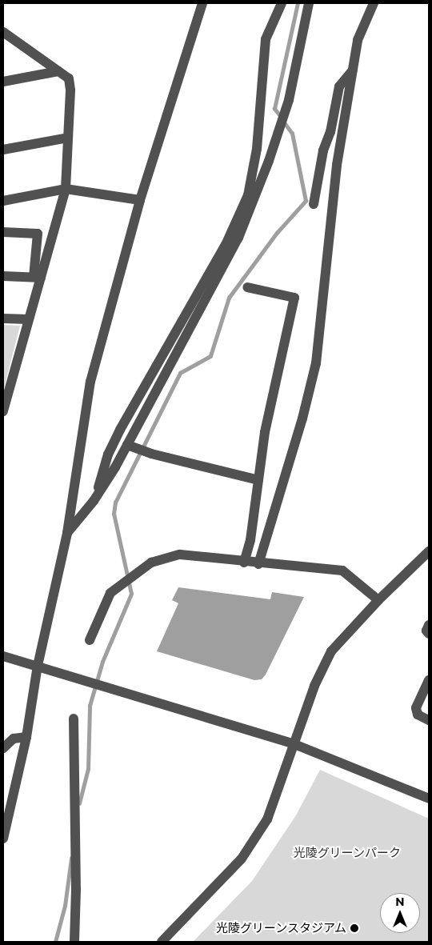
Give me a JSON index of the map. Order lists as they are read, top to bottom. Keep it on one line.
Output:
{"parks":["光陵グリーンパーク"],"places":["光陵グリーンスタジアム"],"north":"top"}
